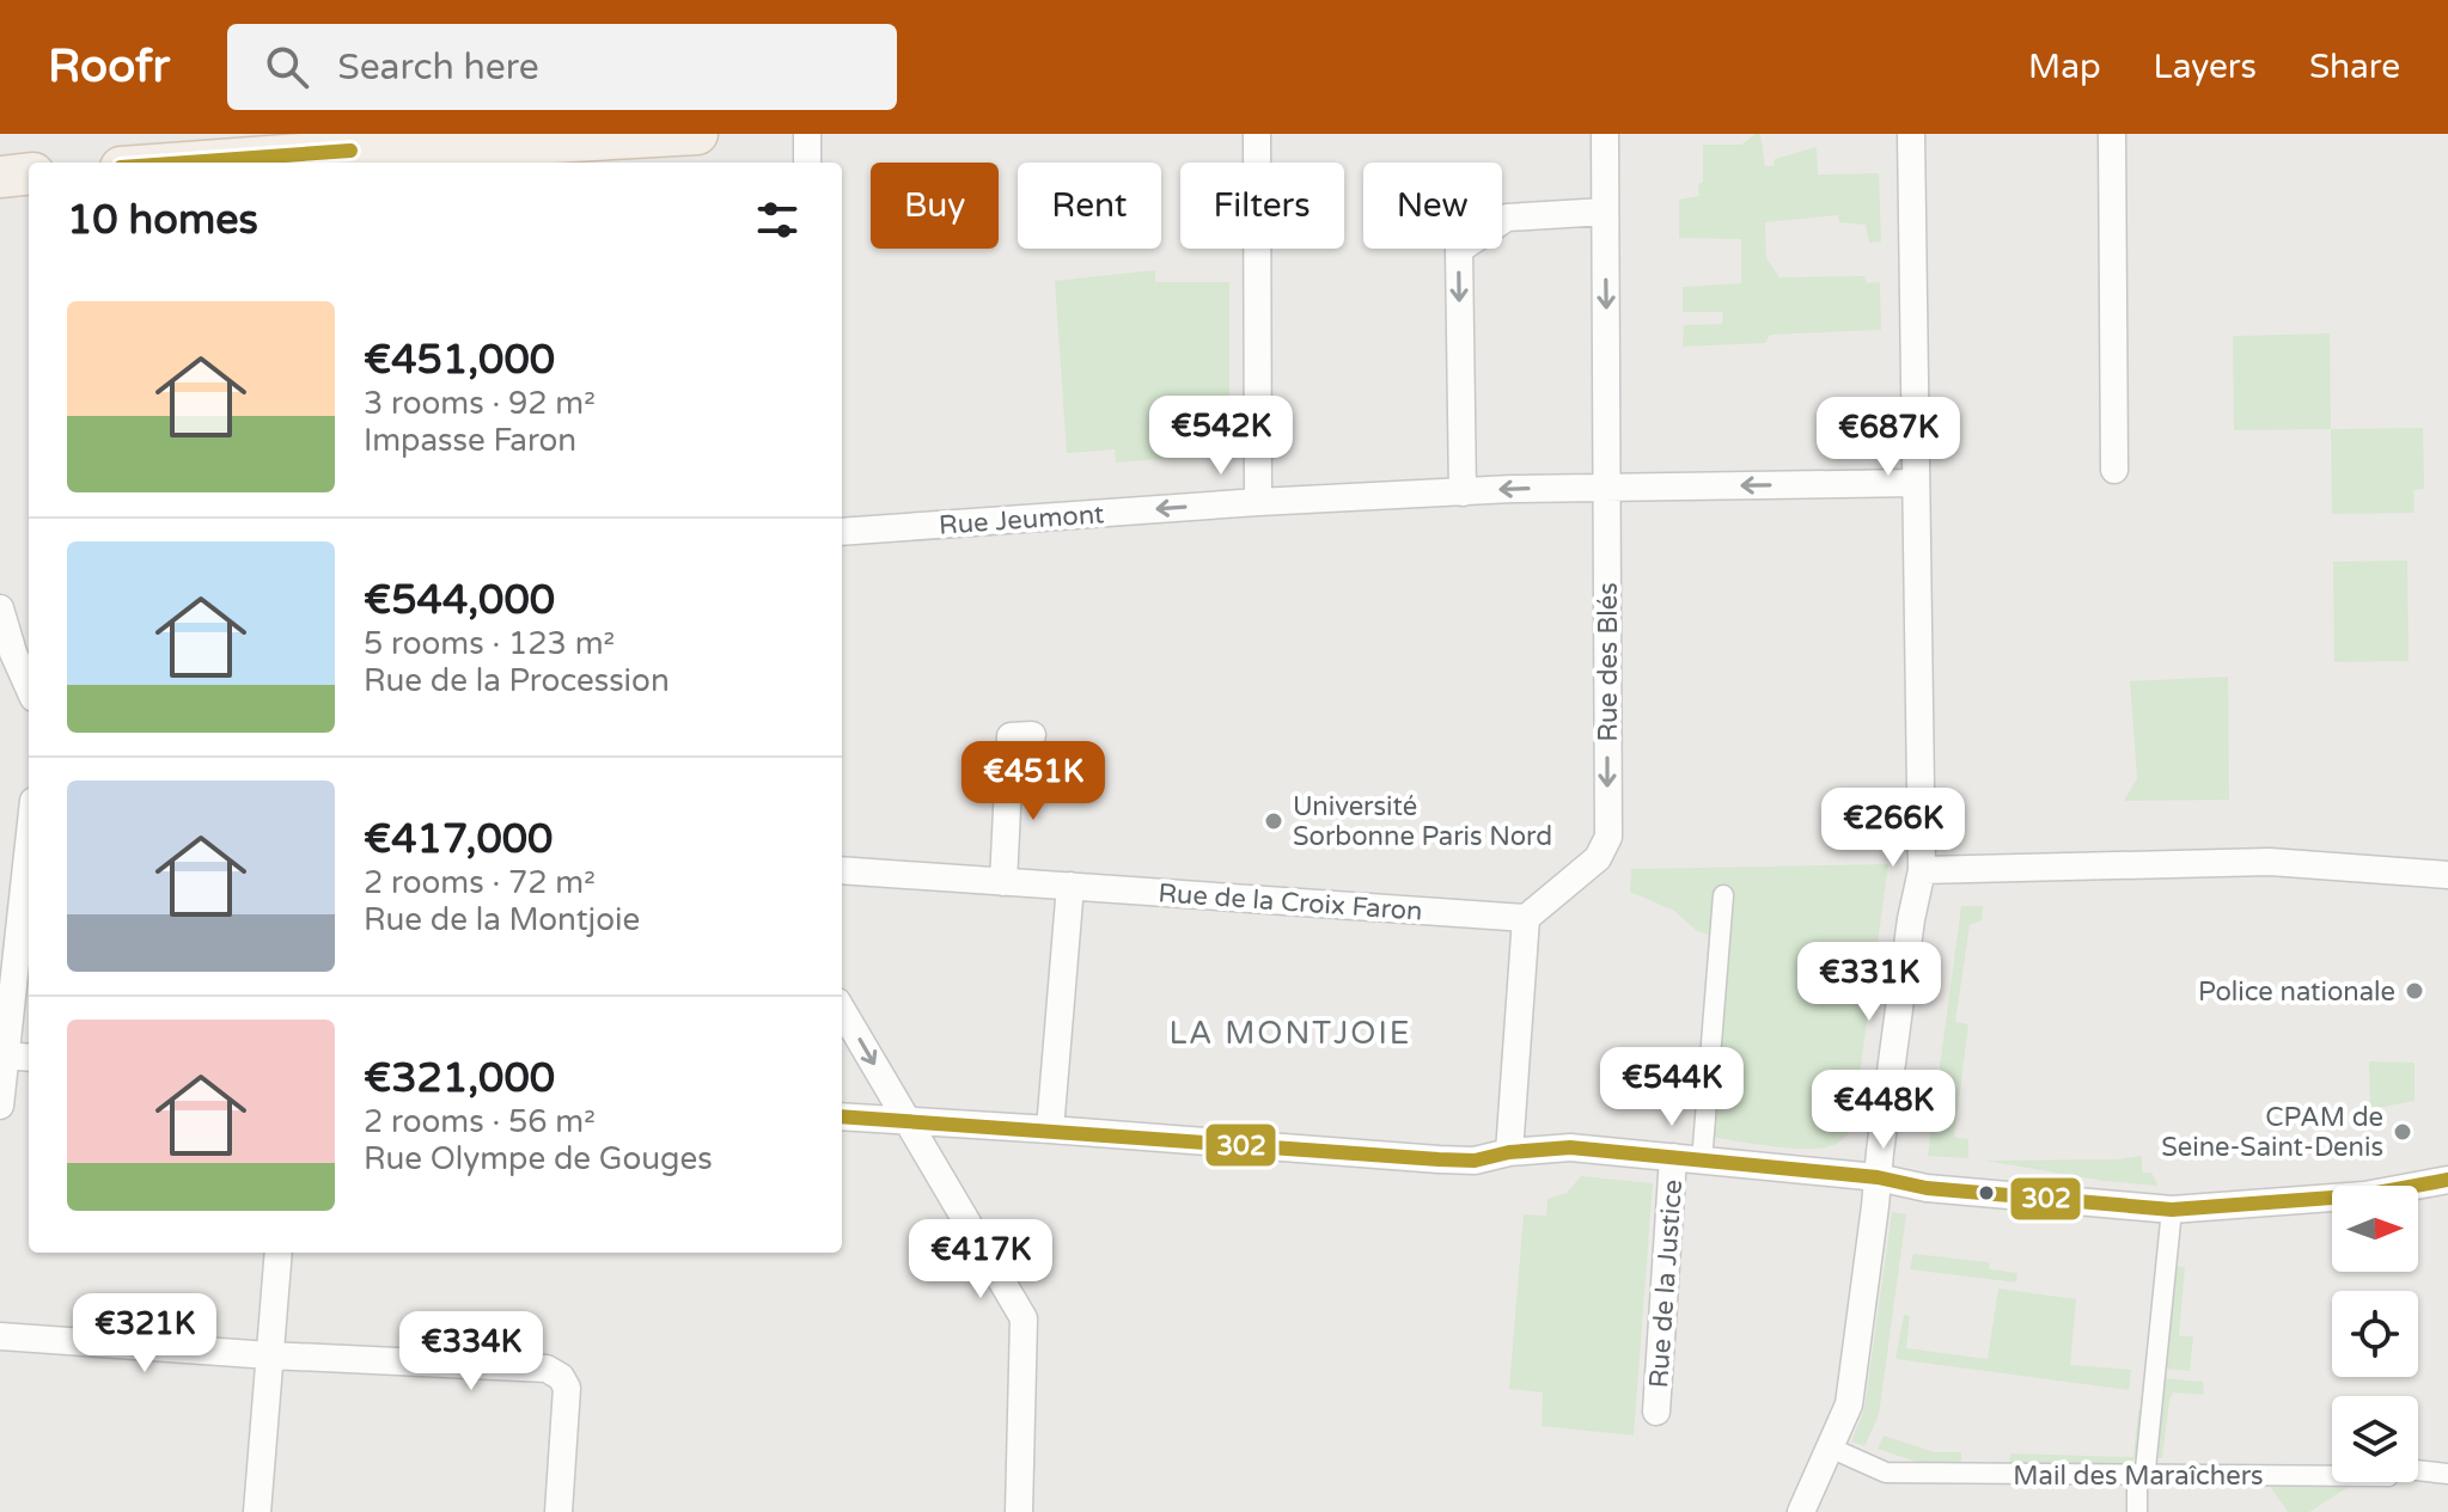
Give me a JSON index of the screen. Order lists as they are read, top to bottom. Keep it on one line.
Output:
{"streets":{"street":["Rue Jeumont","Rue des Blés","Rue de la Croix Faron","Rue de la Justice","Mail des Maraîchers"]},"crossings":[["Rue Jeumont","Rue des Blés"],["Rue des Blés","Rue de la Croix Faron"]],"one_way":["Rue Jeumont","Rue des Blés"],"districts":["LA MONTJOIE"],"places":["Université Sorbonne Paris Nord","Police nationale","CPAM de Seine-Saint-Denis"],"lines":["transit line 302"],"north":"right","page":{"header":"Roofr","search":"Search here","nav":["Map","Layers","Share"],"chip":["Buy","Rent","Filters","New"],"heading":"10 homes","list":[{"name":"€451,000","note":"3 rooms · 92 m² · Impasse Faron"},{"name":"€544,000","note":"5 rooms · 123 m² · Rue de la Procession"},{"name":"€417,000","note":"2 rooms · 72 m² · Rue de la Montjoie"},{"name":"€321,000","note":"2 rooms · 56 m² · Rue Olympe de Gouges"}],"price":["€542K","€687K","€451K","€266K","€331K","€544K","€448K","€417K","€321K","€334K"]}}
